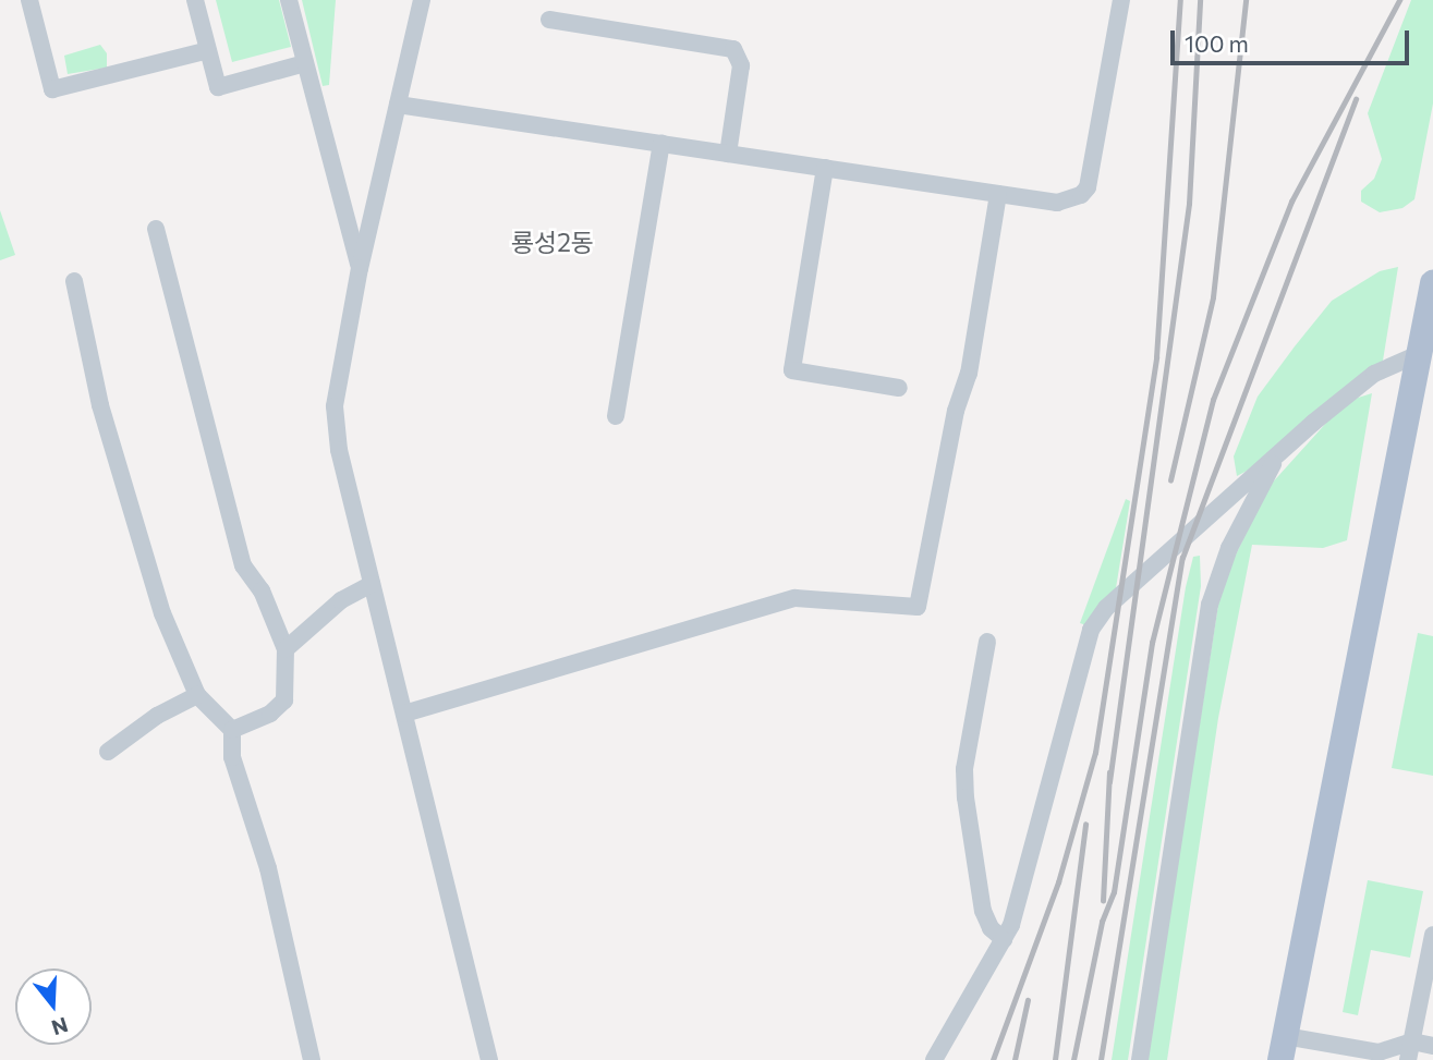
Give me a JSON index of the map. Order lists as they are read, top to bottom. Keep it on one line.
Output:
{"districts":["룡성2동"],"scale_bar":"100 m","north":"bottom"}
